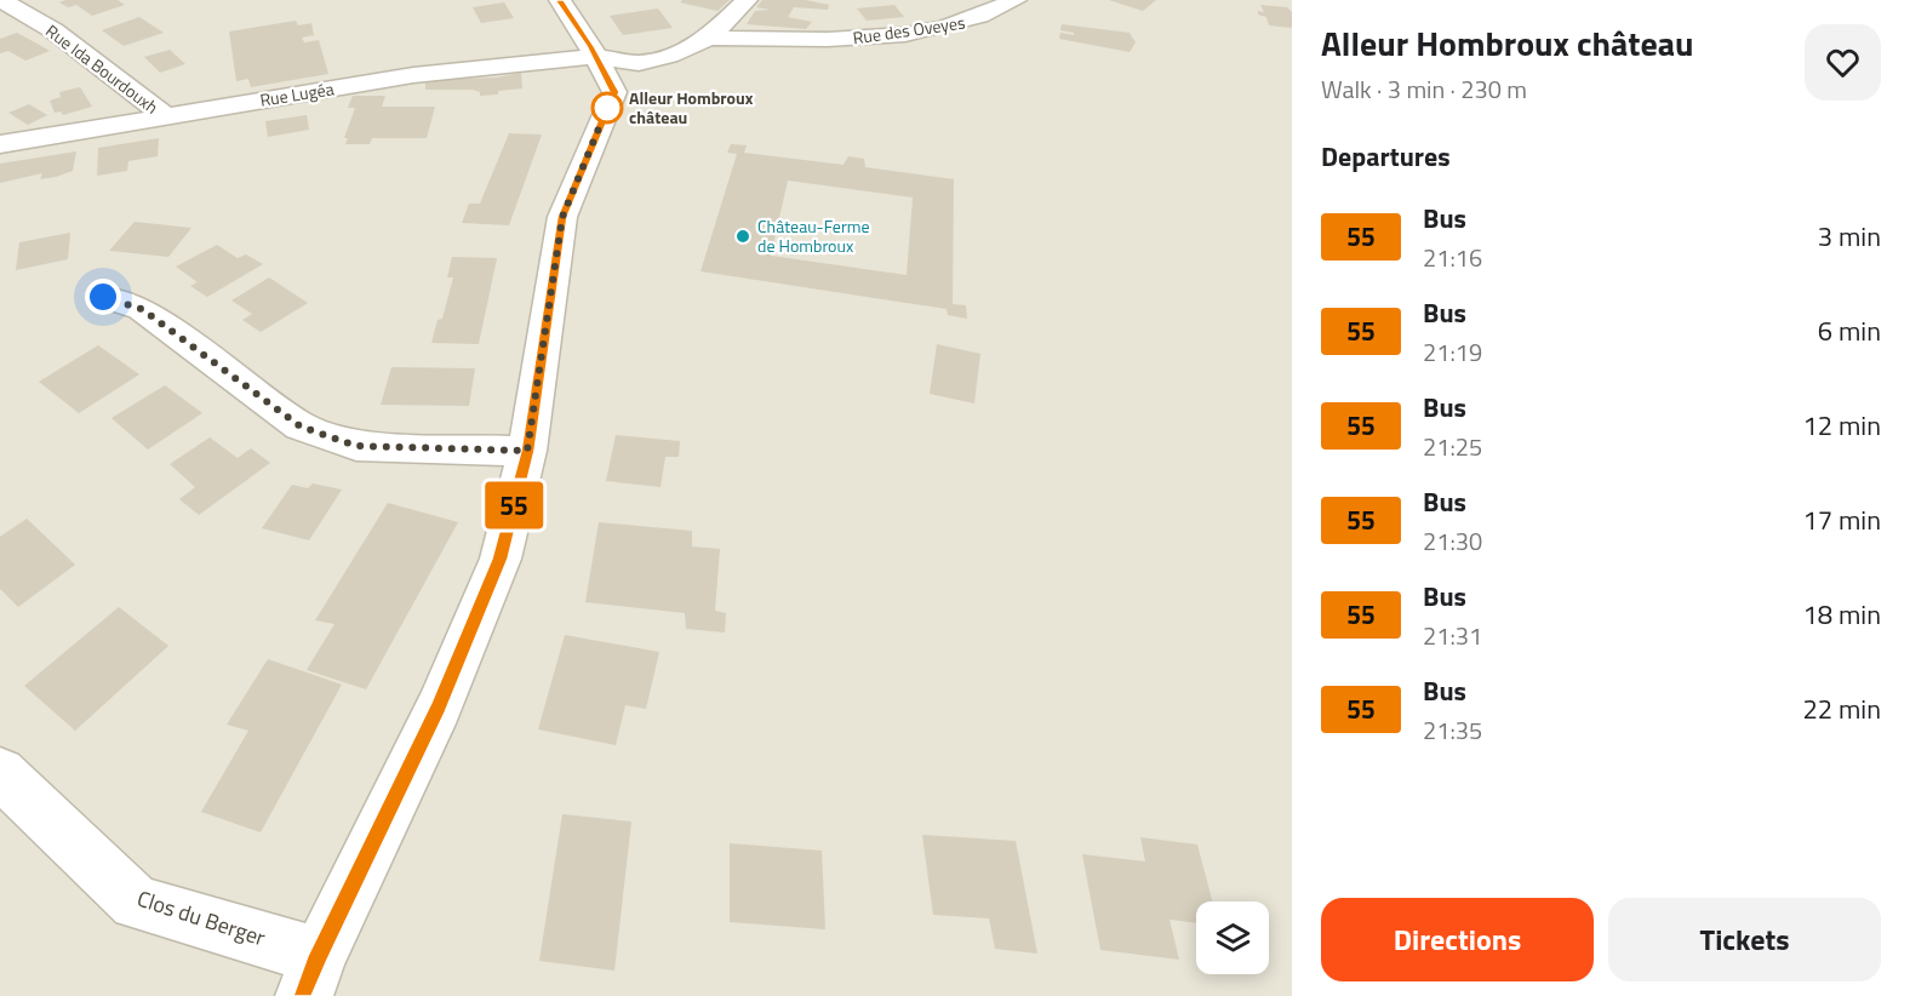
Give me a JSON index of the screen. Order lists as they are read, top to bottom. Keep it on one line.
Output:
{"streets":{"street":["Rue des Oveyes","Rue Ida Bourdouxh","Rue Lugéa","Clos du Berger"]},"crossings":[["Rue des Oveyes","Rue Lugéa"],["Rue Ida Bourdouxh","Rue Lugéa"]],"places":["Alleur Hombroux château","Château-Ferme de Hombroux"],"lines":["bus line 55"],"page":{"on_map":"55","heading":[["Alleur Hombroux château","Walk · 3 min · 230 m"],"Departures"],"list":[{"mark":"55","name":"Bus","note":"21:16","value":"3 min"},{"mark":"55","name":"Bus","note":"21:19","value":"6 min"},{"mark":"55","name":"Bus","note":"21:25","value":"12 min"},{"mark":"55","name":"Bus","note":"21:30","value":"17 min"},{"mark":"55","name":"Bus","note":"21:31","value":"18 min"},{"mark":"55","name":"Bus","note":"21:35","value":"22 min"}],"buttons":["Directions","Tickets"]}}
